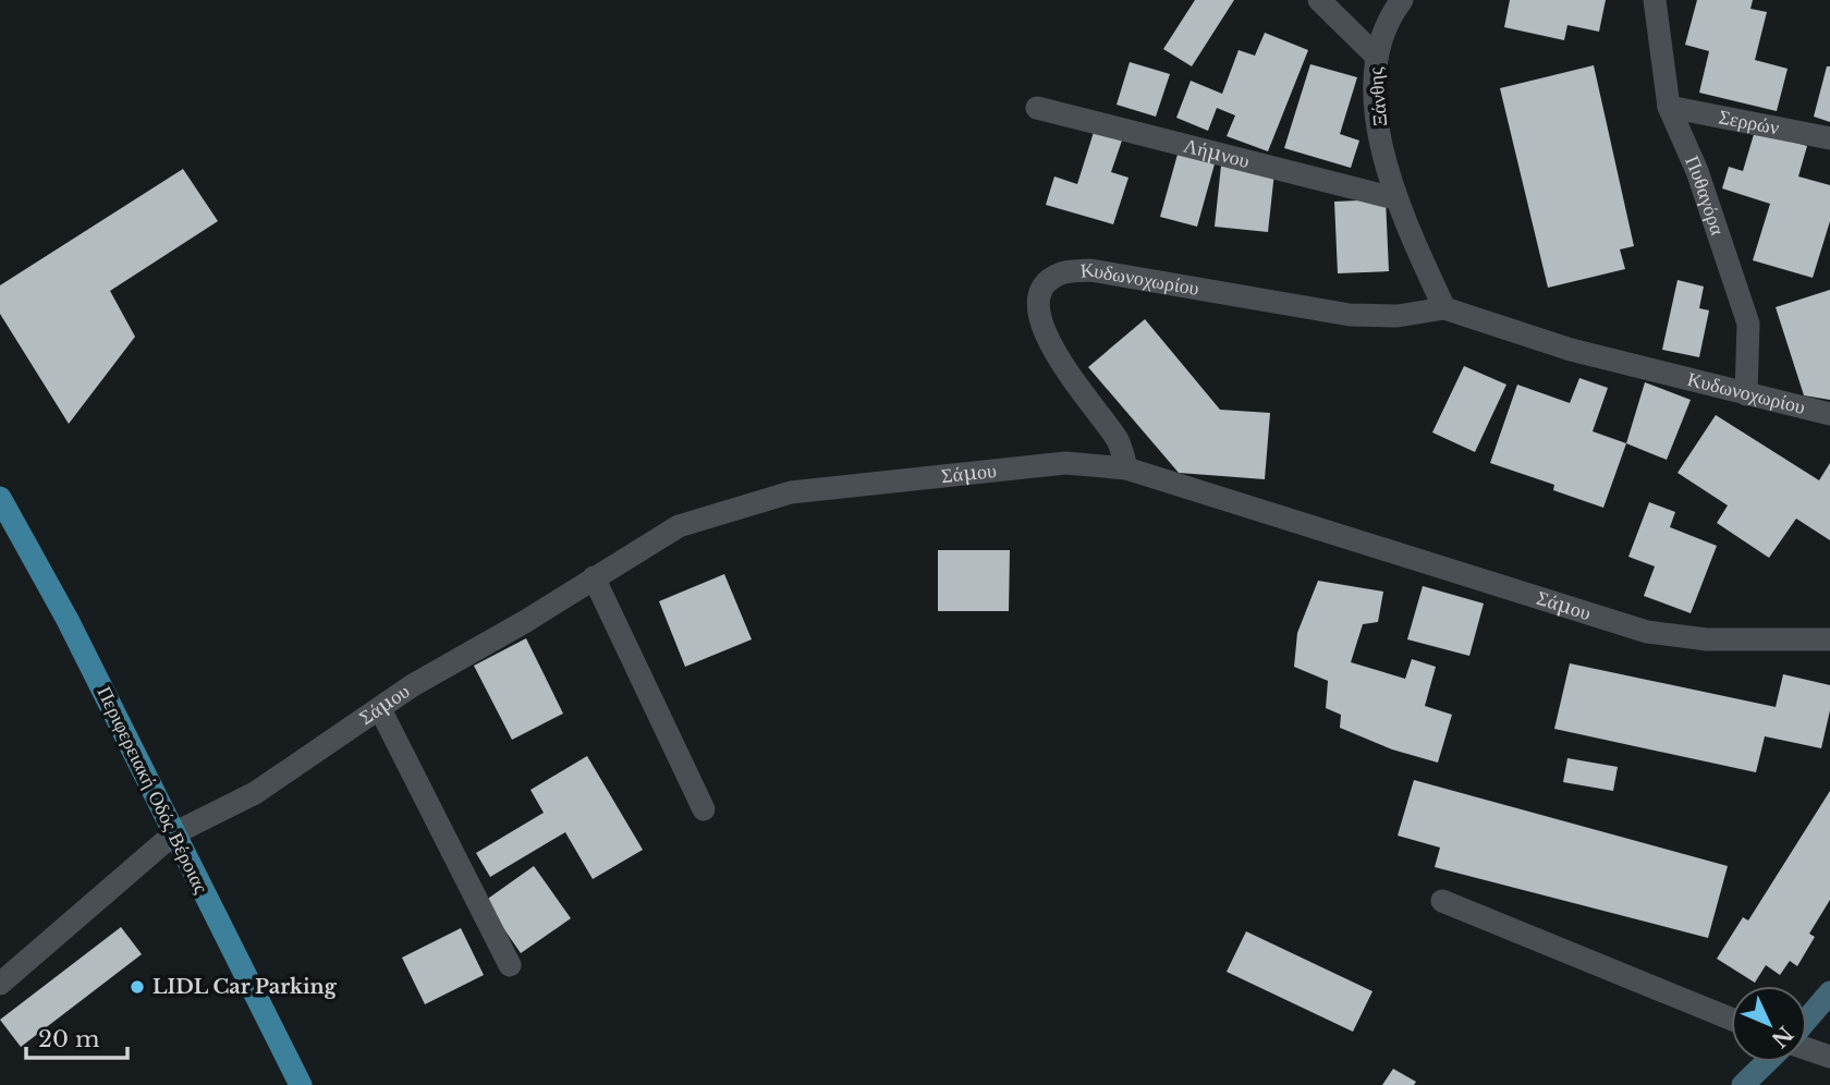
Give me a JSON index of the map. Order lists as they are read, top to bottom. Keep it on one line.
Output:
{"streets":{"main road":["Περιφερειακή Οδός Βέροιας"],"street":["Ξάνθης","Σερρών","Λήμνου","Πυθαγόρα","Κυδωνοχωρίου","Σάμου"]},"crossings":[["Ξάνθης","Λήμνου"],["Σερρών","Πυθαγόρα"],["Πυθαγόρα","Κυδωνοχωρίου"],["Κυδωνοχωρίου","Σάμου"],["Σάμου","Περιφερειακή Οδός Βέροιας"]],"places":["LIDL Car Parking"],"scale_bar":"20 m","north":"bottom right"}
